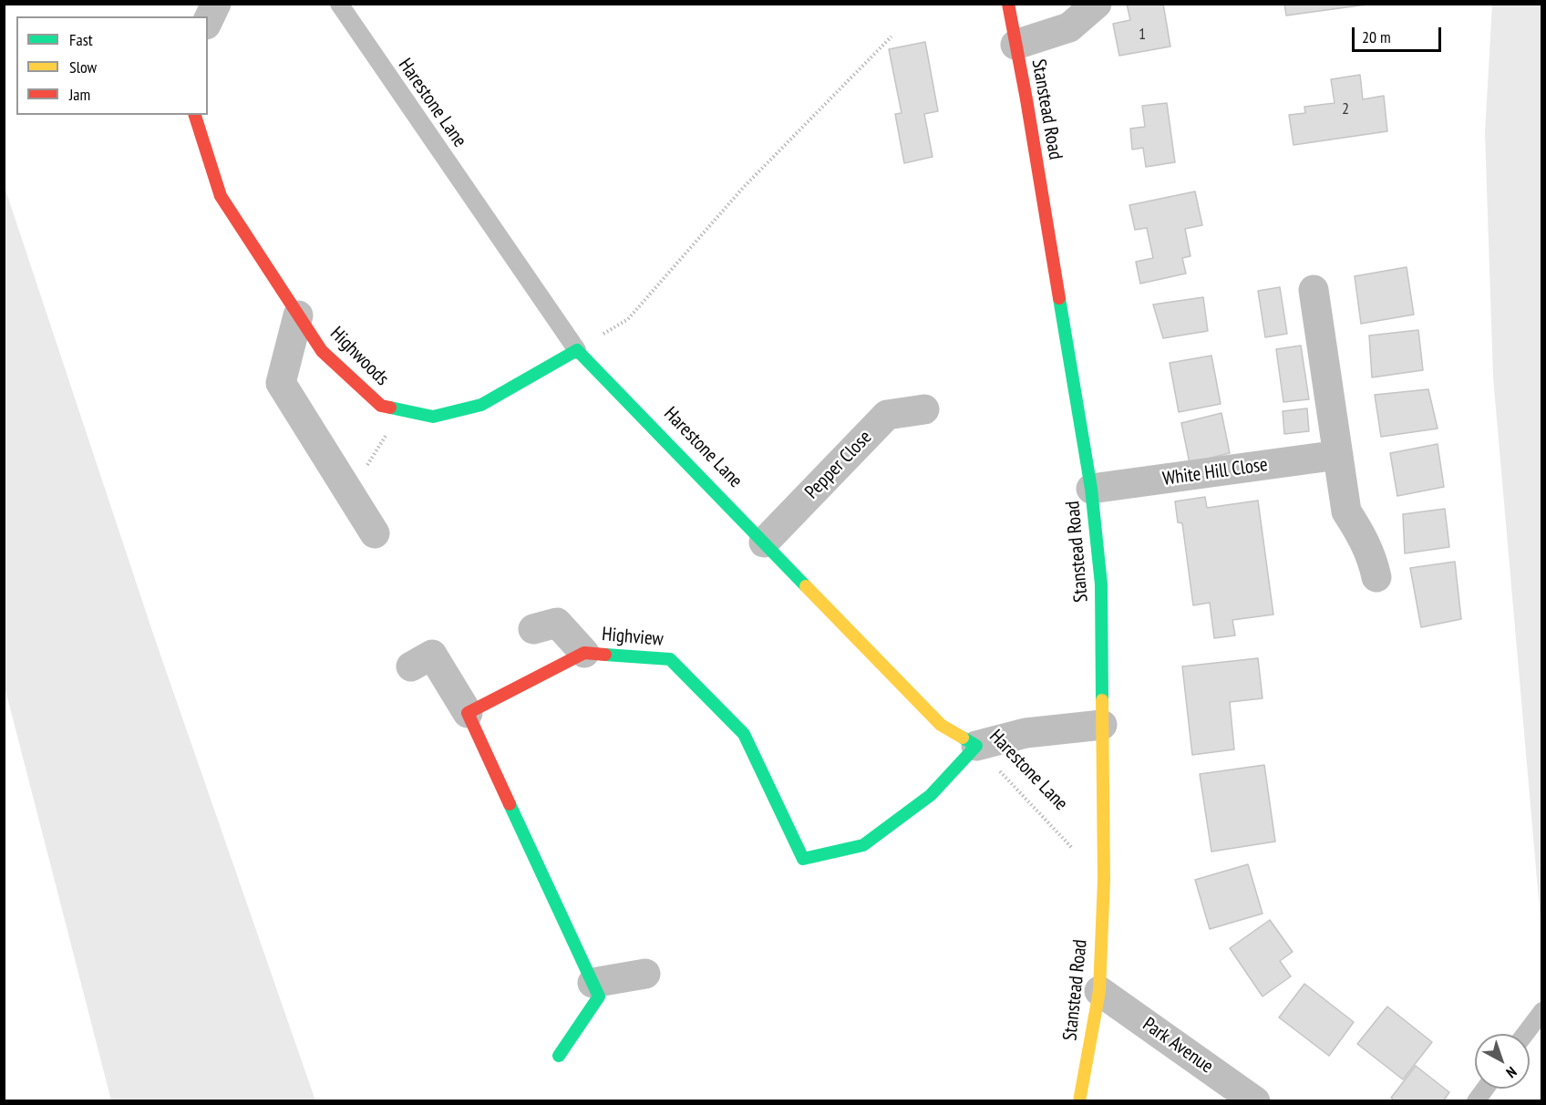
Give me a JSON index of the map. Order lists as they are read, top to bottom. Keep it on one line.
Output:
{"streets":{"street":["Harestone Lane","Stanstead Road","Highwoods","Pepper Close","White Hill Close","Highview","Park Avenue"]},"crossings":[["Harestone Lane","Highwoods"],["Harestone Lane","Pepper Close"],["Harestone Lane","Highview"],["Stanstead Road","White Hill Close"],["Stanstead Road","Park Avenue"]],"house_numbers":["1","2"],"legend":["Fast","Slow","Jam"],"scale_bar":"20 m","north":"bottom right"}
